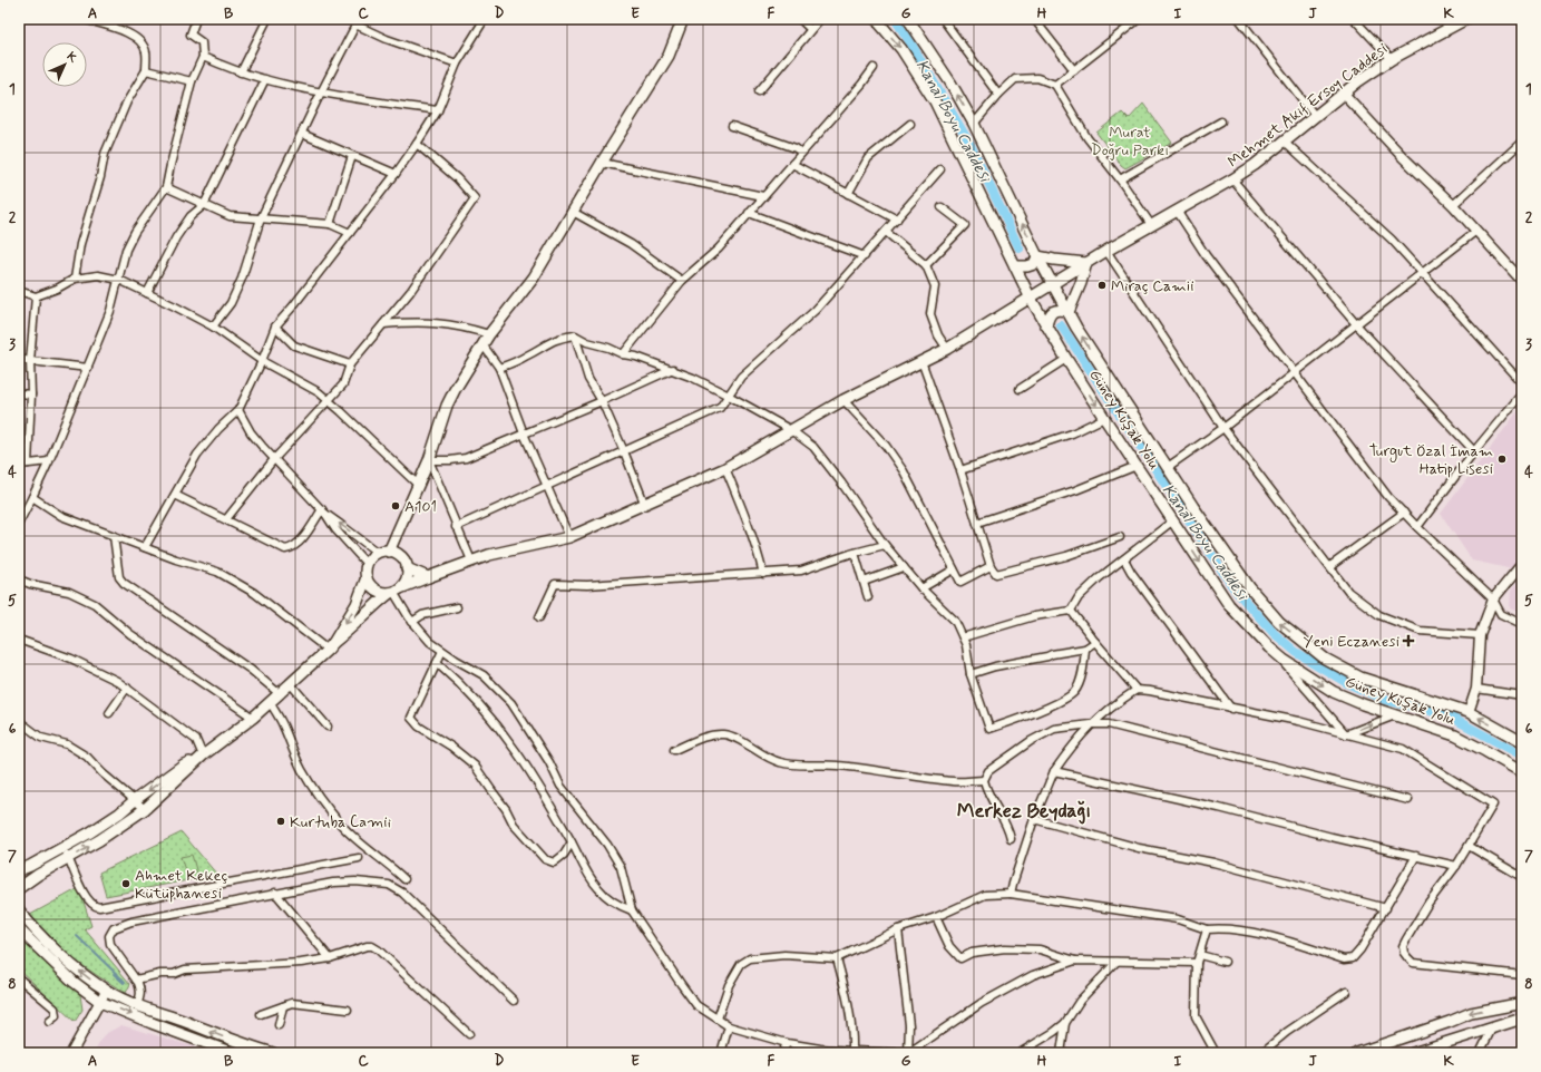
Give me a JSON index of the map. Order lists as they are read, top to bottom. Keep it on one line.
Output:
{"streets":{"main road":["Mehmet Akif Ersoy Caddesi","Güney Kuşak Yolu"]},"crossings":[["Mehmet Akif Ersoy Caddesi","Güney Kuşak Yolu"]],"districts":["Merkez Beydağı"],"water":["Kanal Boyu Caddesi"],"parks":["Murat Doğru Parkı"],"places":{"other":["Miraç Camii","Turgut Özal İmam Hatip Lisesi","A101","Kurtuba Camii","Ahmet Kekeç Kütüphanesi"],"health":["Yeni Eczanesi"]},"north":"top right","grid":{"columns":["A","B","C","D","E","F","G","H","I","J","K"],"rows":["1","2","3","4","5","6","7","8"]}}
